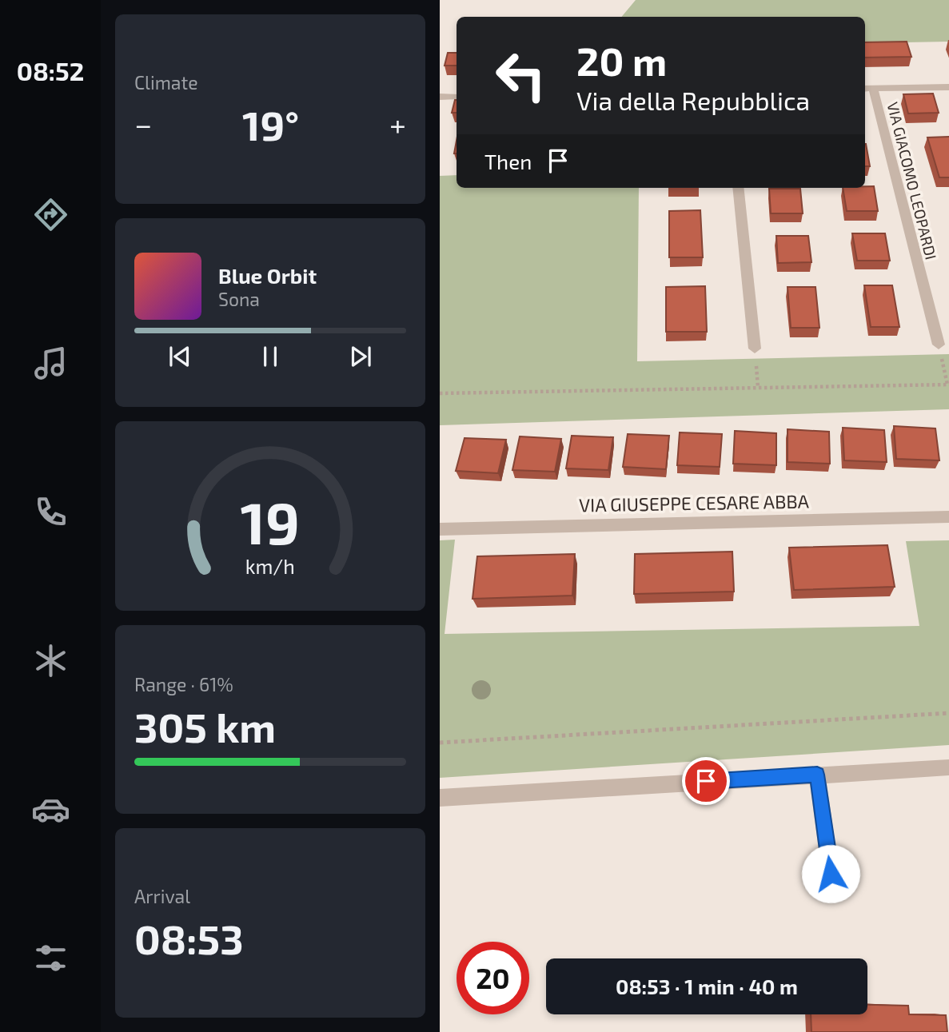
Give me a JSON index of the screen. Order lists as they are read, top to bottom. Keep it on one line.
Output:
{"streets":{"street":["VIA GIACOMO LEOPARDI","VIA GIUSEPPE CESARE ABBA"]},"page":{"tabs":"08:52","tile":["Climate",["Range · 61%","305 km"],["Arrival","08:53"]],"turn":["20 m","Via della Repubblica"],"heat":["−","19°","+"],"then":"Then","song":["Blue Orbit","Sona"],"limit":"20","trip":"08:53 · 1 min · 40 m","gauge":["19","km/h"]}}
